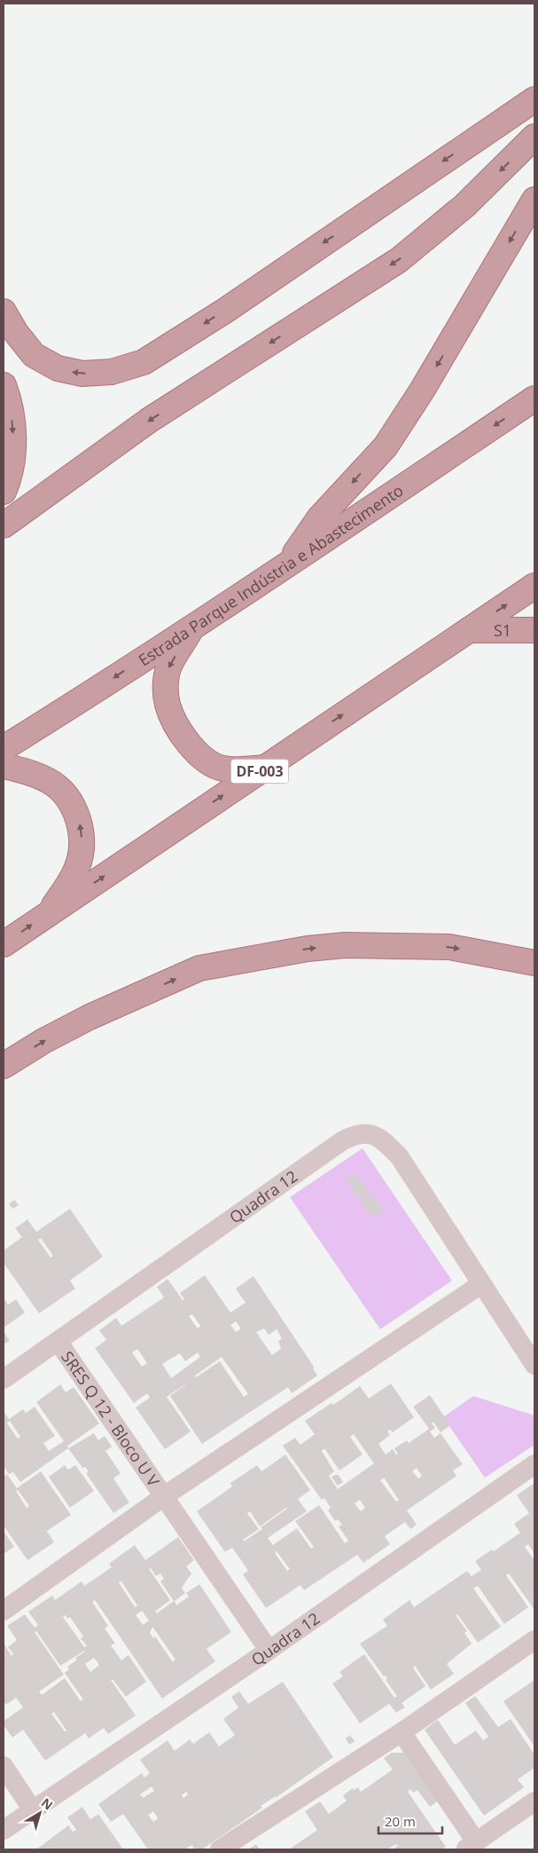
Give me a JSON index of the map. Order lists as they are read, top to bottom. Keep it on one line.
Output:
{"streets":{"highway":["Estrada Parque Indústria e Abastecimento","S1","DF-003"],"street":["Quadra 12","SRES Q 12 - Bloco U V"]},"crossings":[["S1","DF-003"],["Quadra 12","SRES Q 12 - Bloco U V"]],"scale_bar":"20 m","north":"top right"}
